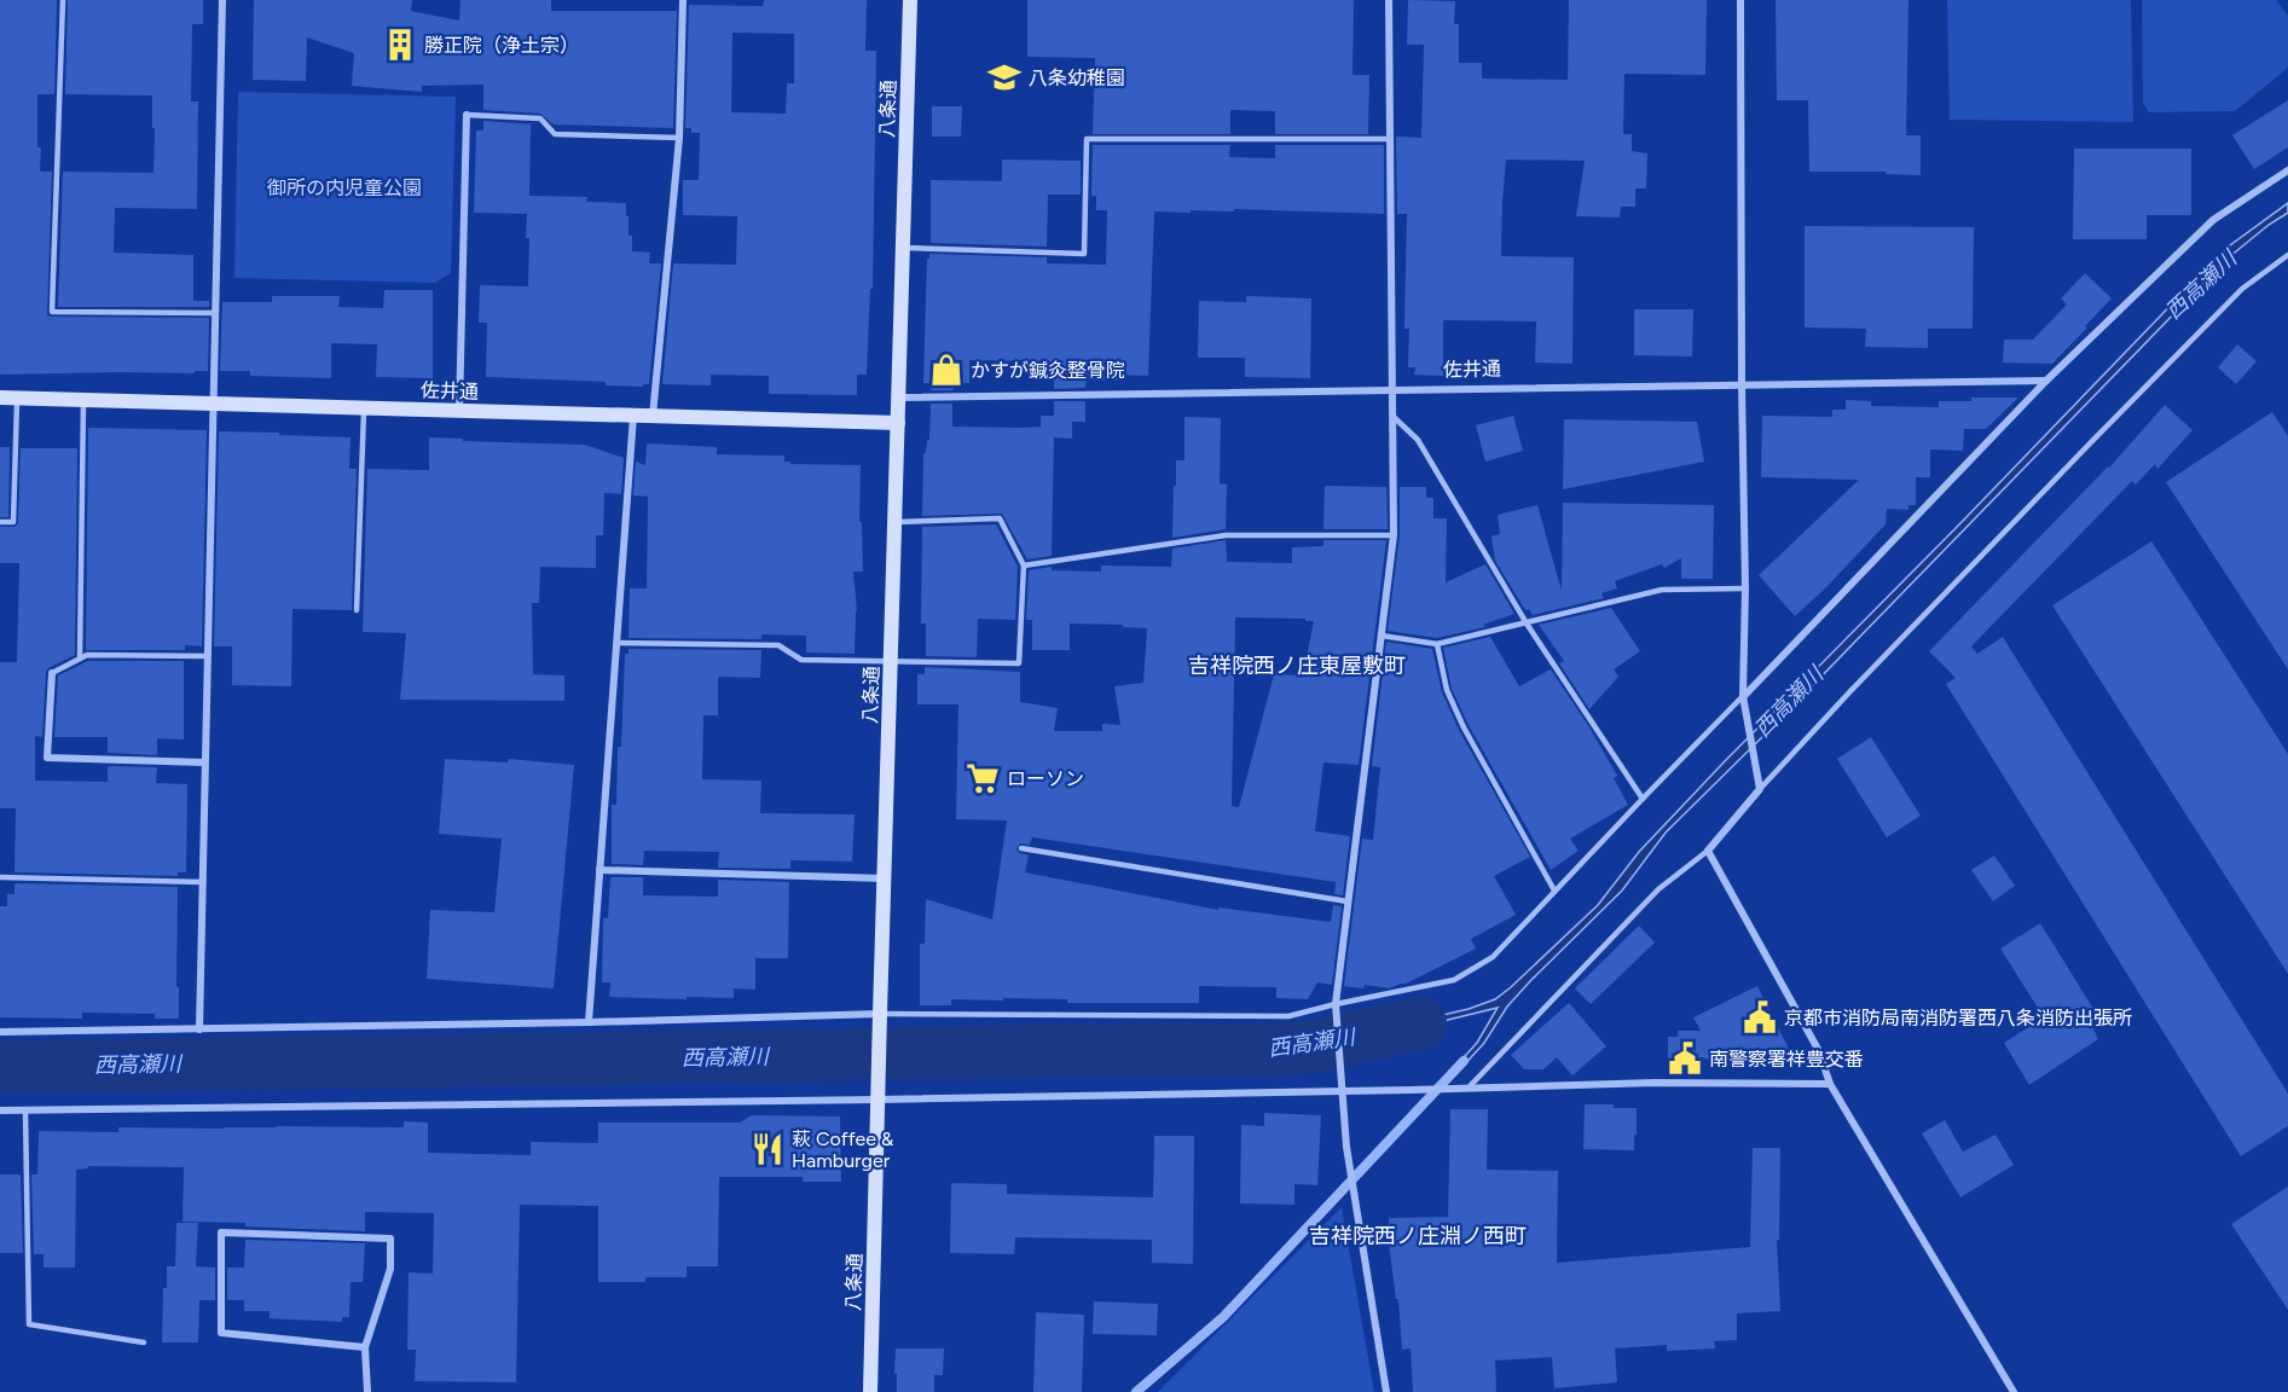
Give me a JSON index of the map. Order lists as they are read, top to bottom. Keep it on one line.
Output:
{"streets":{"main road":["八条通","佐井通"]},"crossings":[["八条通","佐井通"]],"districts":["吉祥院西ノ庄東屋敷町","吉祥院西ノ庄淵ノ西町"],"water":["西高瀬川"],"parks":["御所の内児童公園"],"places":{"building":["勝正院（浄土宗）"],"school or university":["八条幼稚園"],"shop":["かすが鍼灸整骨院"],"supermarket":["ローソン"],"public building":["京都市消防局南消防署西八条消防出張所","南警察署祥豊交番"],"restaurant":["萩 Coffee & Hamburger"]}}
